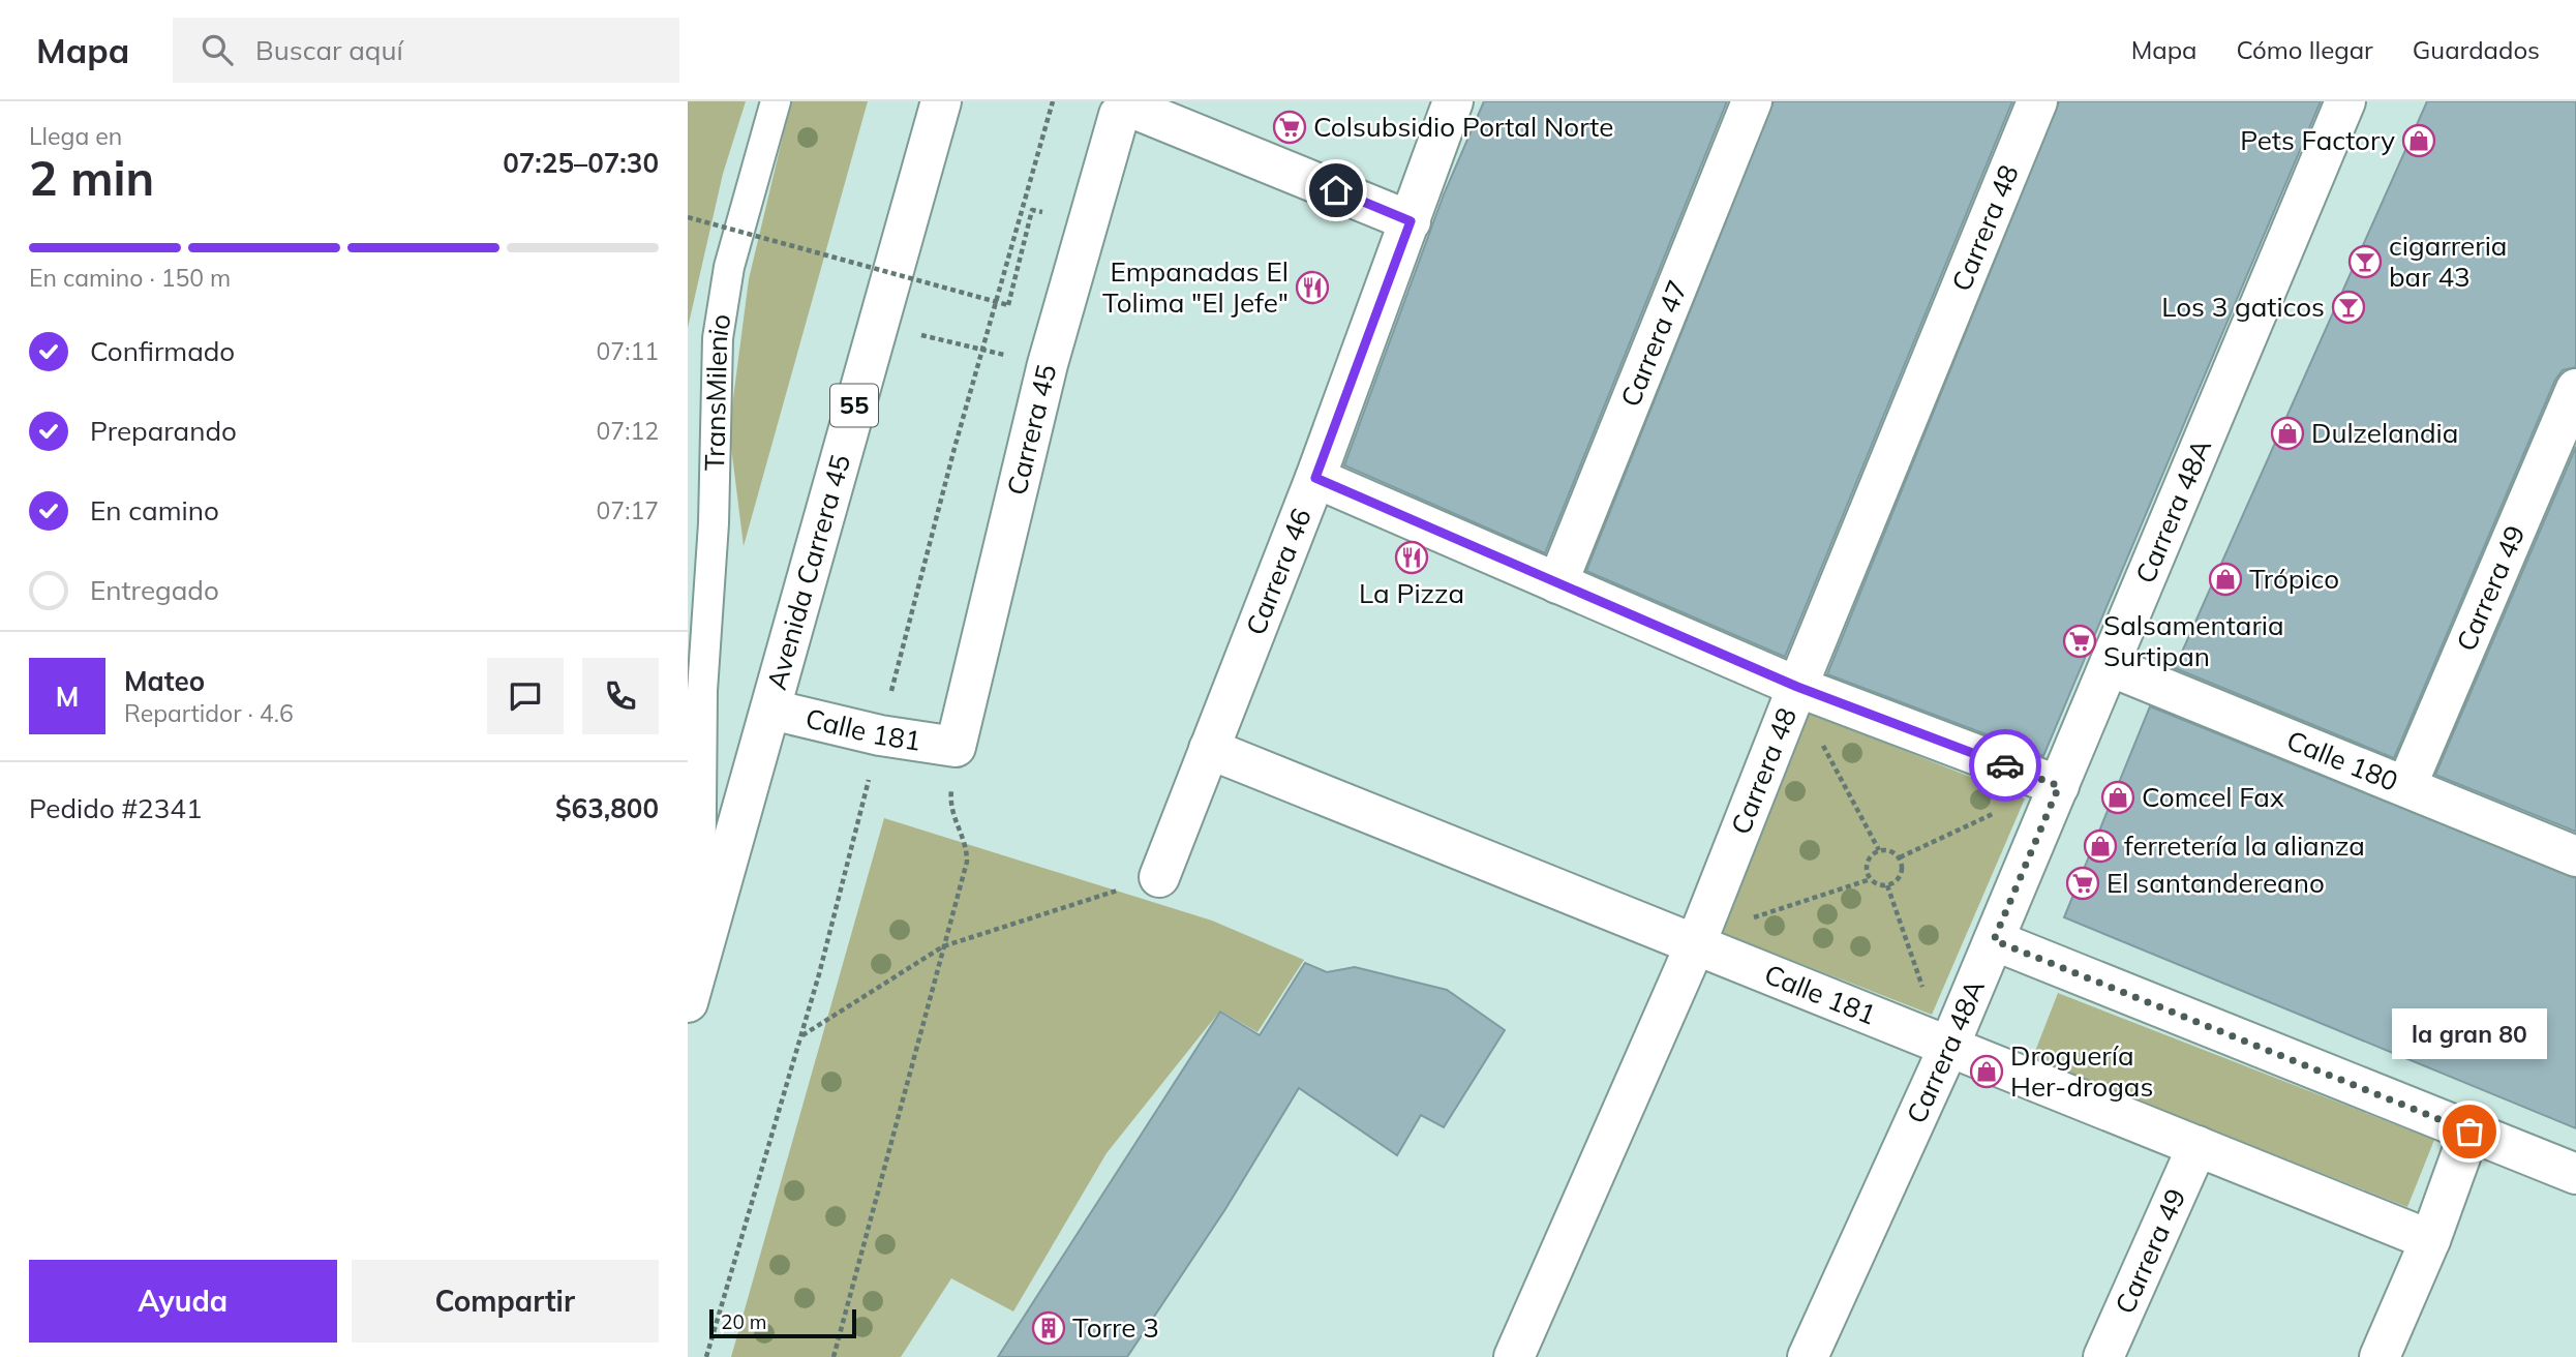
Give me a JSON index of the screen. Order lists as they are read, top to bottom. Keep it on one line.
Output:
{"streets":{"main road":["Carrera 48","Carrera 47","55","Carrera 45","Carrera 48A","Carrera 46","Avenida Carrera 45","Carrera 49","Calle 181","Calle 180"],"lane":["TransMilenio"]},"crossings":[["Carrera 48","Calle 181"],["TransMilenio","Avenida Carrera 45"],["Carrera 45","Carrera 46"],["Carrera 45","Calle 181"],["Carrera 48A","Calle 181"],["Carrera 48A","Calle 180"],["Carrera 46","Calle 181"],["Avenida Carrera 45","Calle 181"],["Carrera 49","Calle 181"],["Carrera 49","Calle 180"]],"places":{"supermarket":["Colsubsidio Portal Norte","Salsamentaria Surtipan","El santandereano"],"shop":["Pets Factory","Dulzelandia","Trópico","Comcel Fax","ferretería la alianza","Droguería Her-drogas"],"bar":["cigarreria bar 43","Los 3 gaticos"],"restaurant":["Empanadas El Tolima \"El Jefe\"","La Pizza"],"other":["la gran 80"],"building":["Torre 3"]},"scale_bar":"20 m","page":{"header":"Mapa","search":"Buscar aquí","nav":["Mapa","Cómo llegar","Guardados"],"heading":["2 min","Llega en","07:25–07:30"],"panel":["Mateo","Repartidor · 4.6","Pedido #2341","$63,800"],"bar":"En camino · 150 m","list":[["Confirmado","07:11"],["Preparando","07:12"],["En camino","07:17"],"Entregado"],"round":"M","bubble":"la gran 80","buttons":["Ayuda","Compartir"],"scale":"20 m"}}
